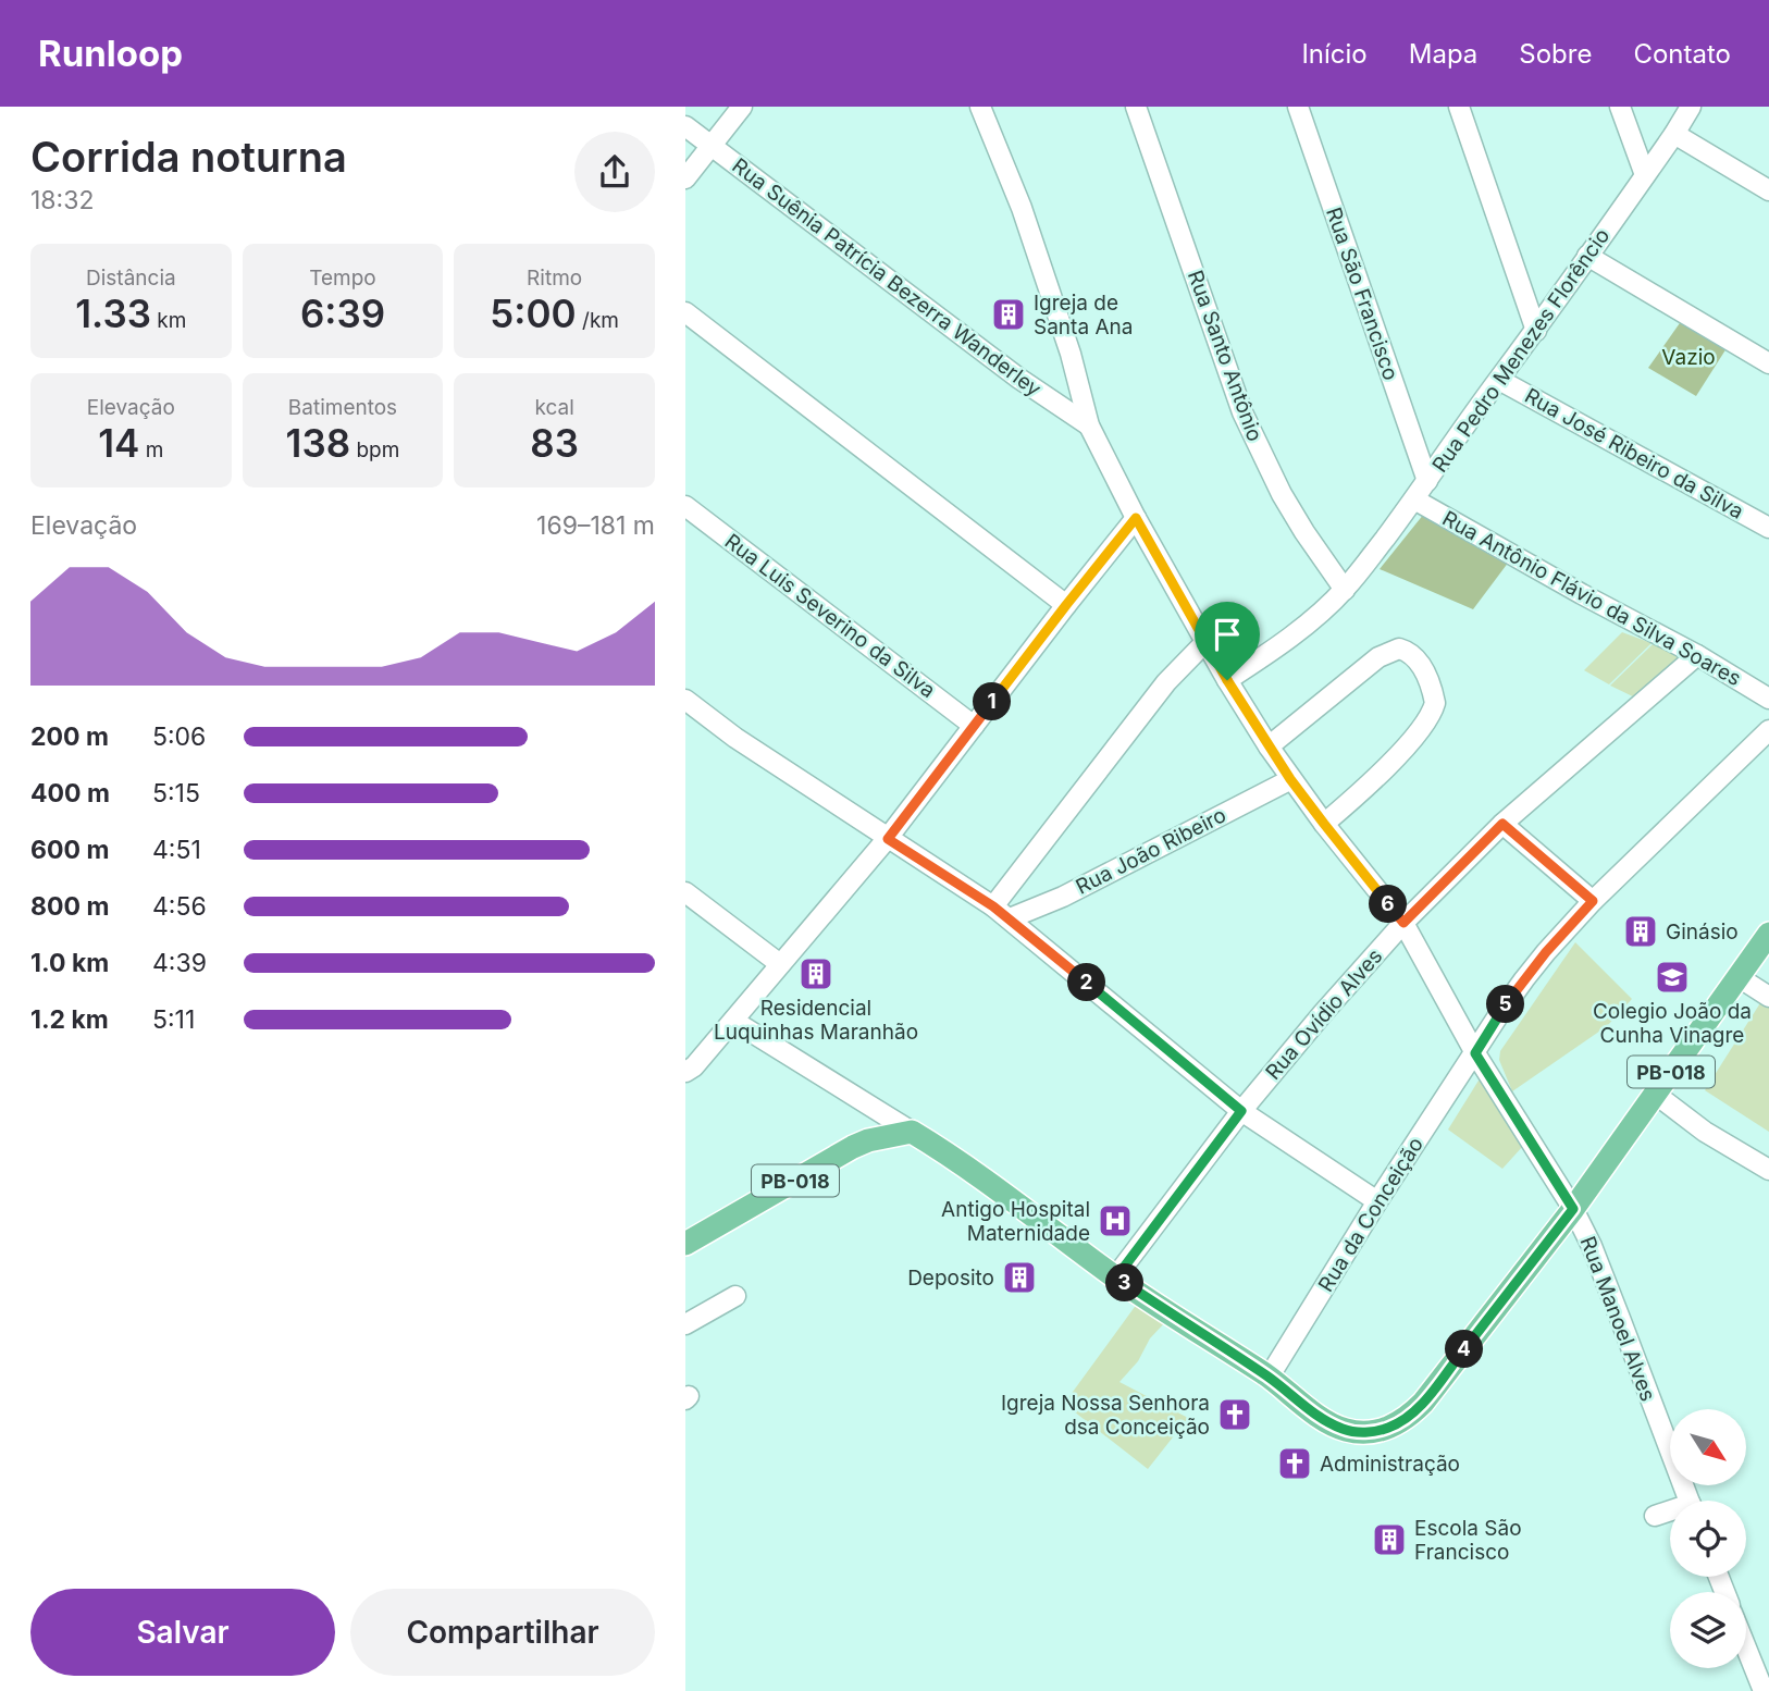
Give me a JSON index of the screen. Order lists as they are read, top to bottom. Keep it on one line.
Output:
{"streets":{"main road":["PB-018"],"street":["Rua Suênia Patrícia Bezerra Wanderley","Rua São Francisco","Rua Pedro Menezes Florêncio","Rua Santo Antônio","Rua José Ribeiro da Silva","Rua Antônio Flávio da Silva Soares","Rua Luis Severino da Silva","Rua João Ribeiro","Rua Ovídio Alves","Rua da Conceição","Rua Manoel Alves"]},"crossings":[["Rua Suênia Patrícia Bezerra Wanderley","Rua Manoel Alves"],["Rua São Francisco","Rua Pedro Menezes Florêncio"],["Rua Pedro Menezes Florêncio","Rua Santo Antônio"],["Rua Pedro Menezes Florêncio","Rua José Ribeiro da Silva"],["Rua Pedro Menezes Florêncio","Rua Antônio Flávio da Silva Soares"],["Rua Pedro Menezes Florêncio","Rua Manoel Alves"],["Rua Antônio Flávio da Silva Soares","Rua Ovídio Alves"],["Rua João Ribeiro","Rua Manoel Alves"],["Rua Ovídio Alves","PB-018"],["Rua Ovídio Alves","Rua Manoel Alves"],["PB-018","Rua da Conceição"],["PB-018","Rua Manoel Alves"],["Rua da Conceição","Rua Manoel Alves"]],"parks":["Vazio"],"places":{"building":["Igreja de Santa Ana","Ginásio","Residencial Luquinhas Maranhão","Deposito","Escola São Francisco"],"school or university":["Colegio João da Cunha Vinagre"],"hospital":["Antigo Hospital Maternidade"],"church":["Igreja Nossa Senhora dsa Conceição","Administração"]},"north":"bottom right","page":{"header":"Runloop","nav":["Início","Mapa","Sobre","Contato"],"heading":["Corrida noturna","18:32"],"stats":[["Distância","1.33 km"],["Tempo","6:39"],["Ritmo","5:00 /km"],["Elevação","14 m"],["Batimentos","138 bpm"],["kcal","83"]],"chart":["Elevação","169–181 m"],"pins":["1","6","2","5","3","4"],"list":[{"name":"200 m","note":"5:06"},{"name":"400 m","note":"5:15"},{"name":"600 m","note":"4:51"},{"name":"800 m","note":"4:56"},{"name":"1.0 km","note":"4:39"},{"name":"1.2 km","note":"5:11"}],"buttons":["Salvar","Compartilhar"]}}
